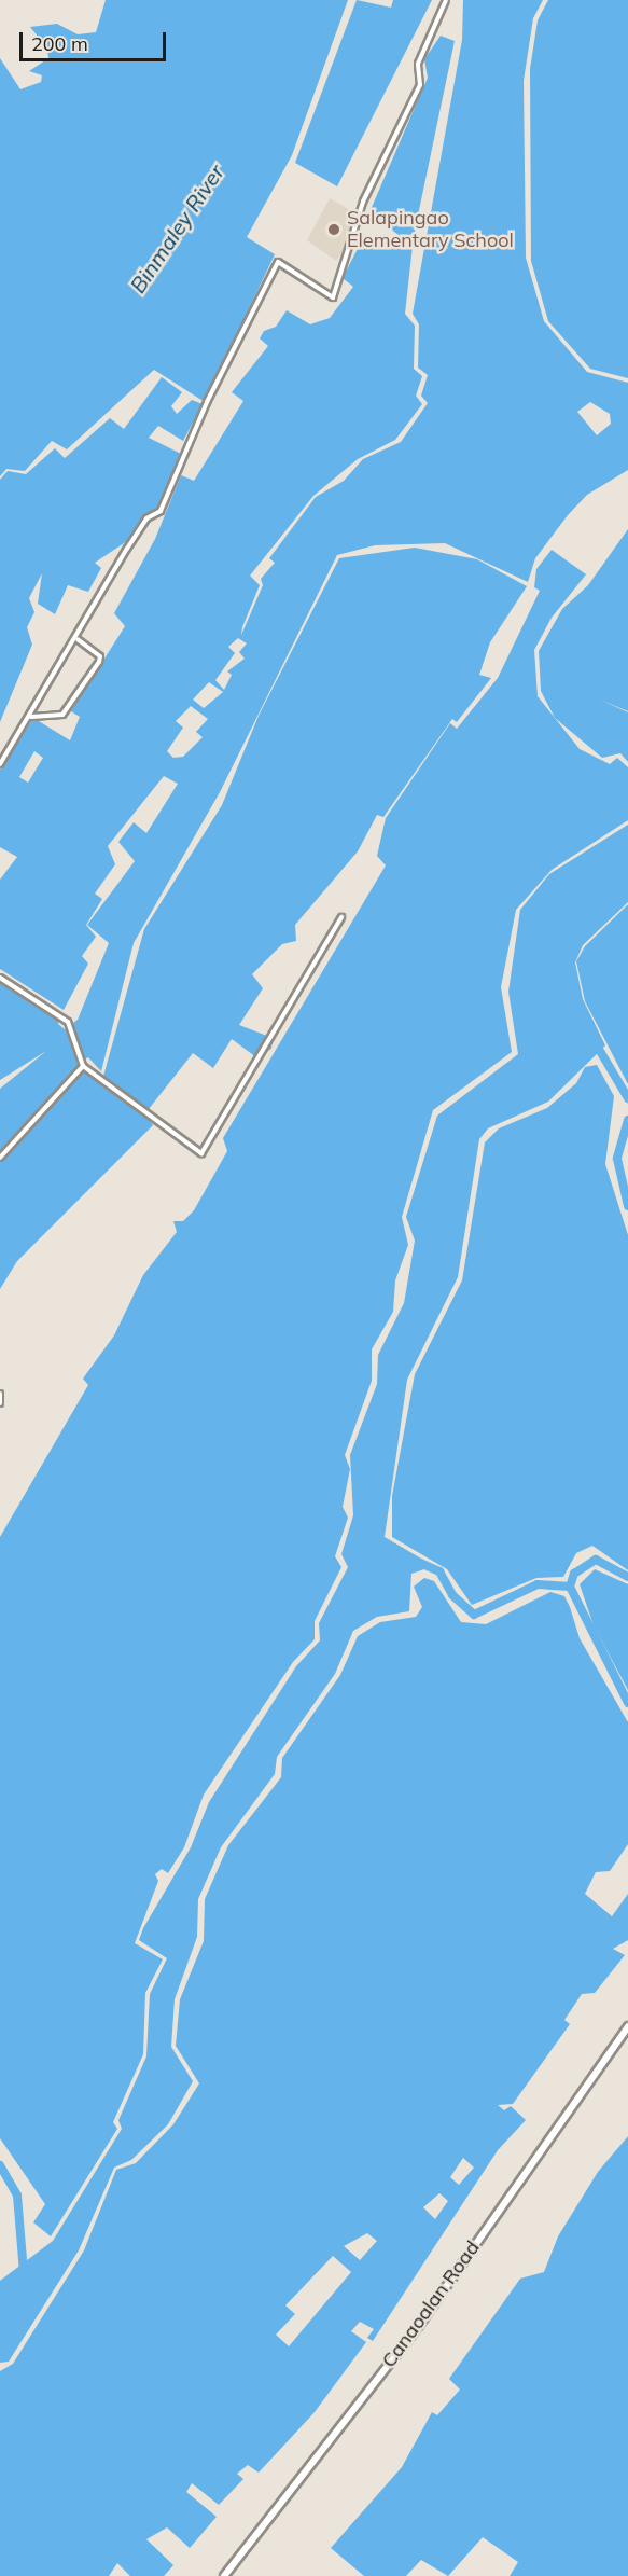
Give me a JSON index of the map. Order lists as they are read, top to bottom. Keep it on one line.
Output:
{"streets":{"street":["Canaoalan Road"]},"water":["Binmaley River"],"places":["Salapingao Elementary School"],"scale_bar":"200 m"}
